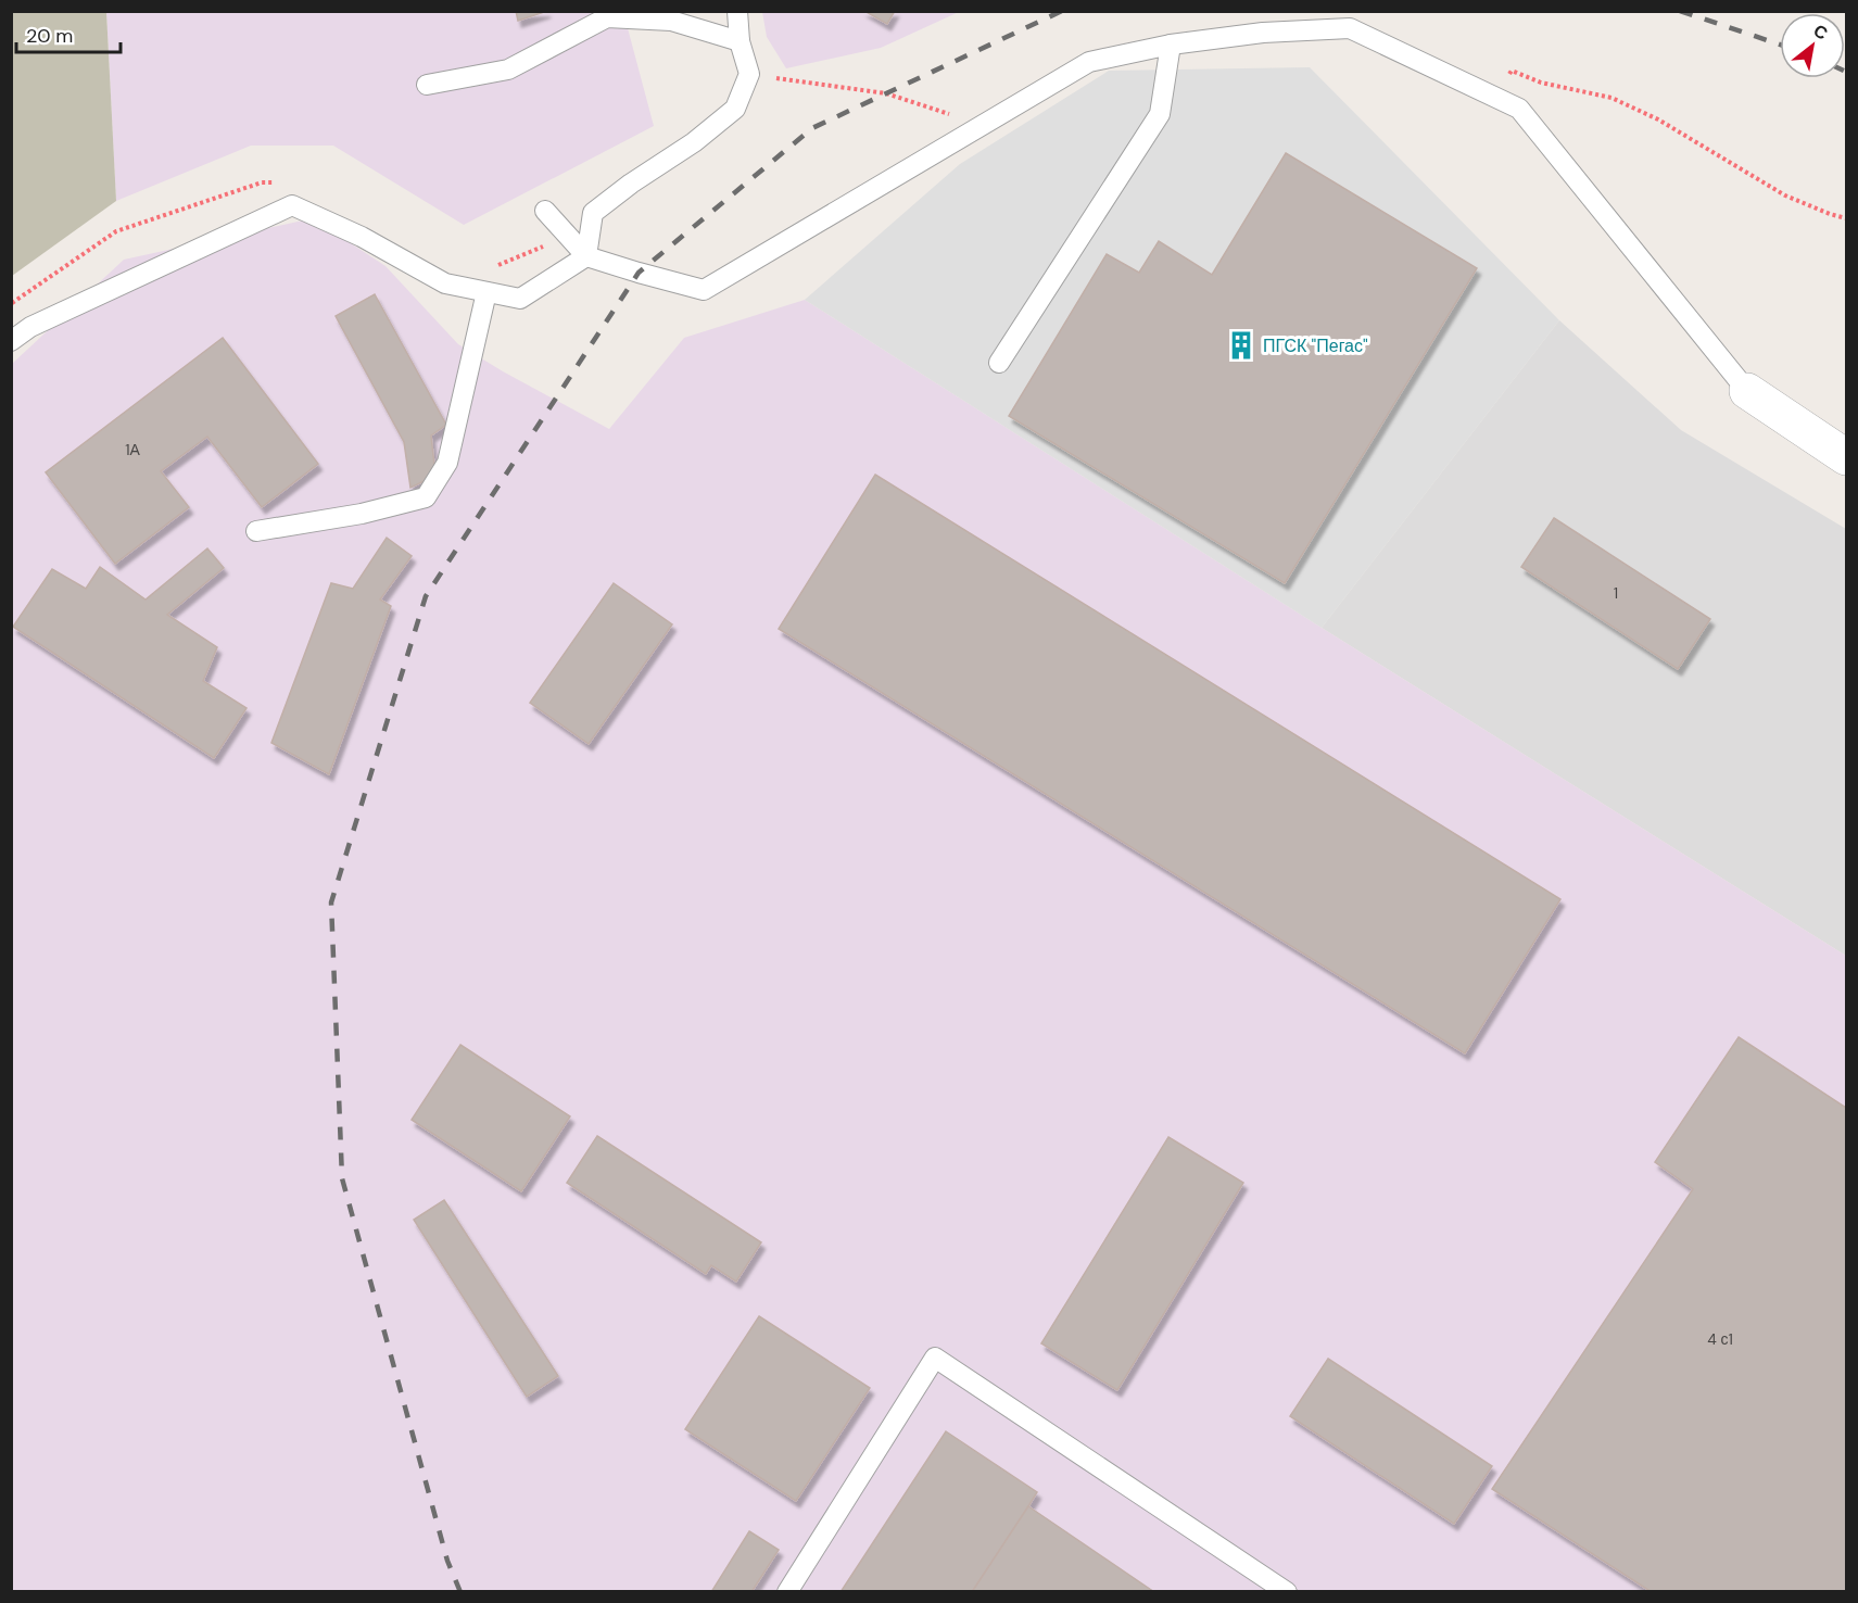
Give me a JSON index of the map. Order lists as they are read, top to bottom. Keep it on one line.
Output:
{"places":{"building":["ПГСК \"Пегас\""]},"house_numbers":["1А","1","4 с1"],"scale_bar":"20 m","north":"top right"}
